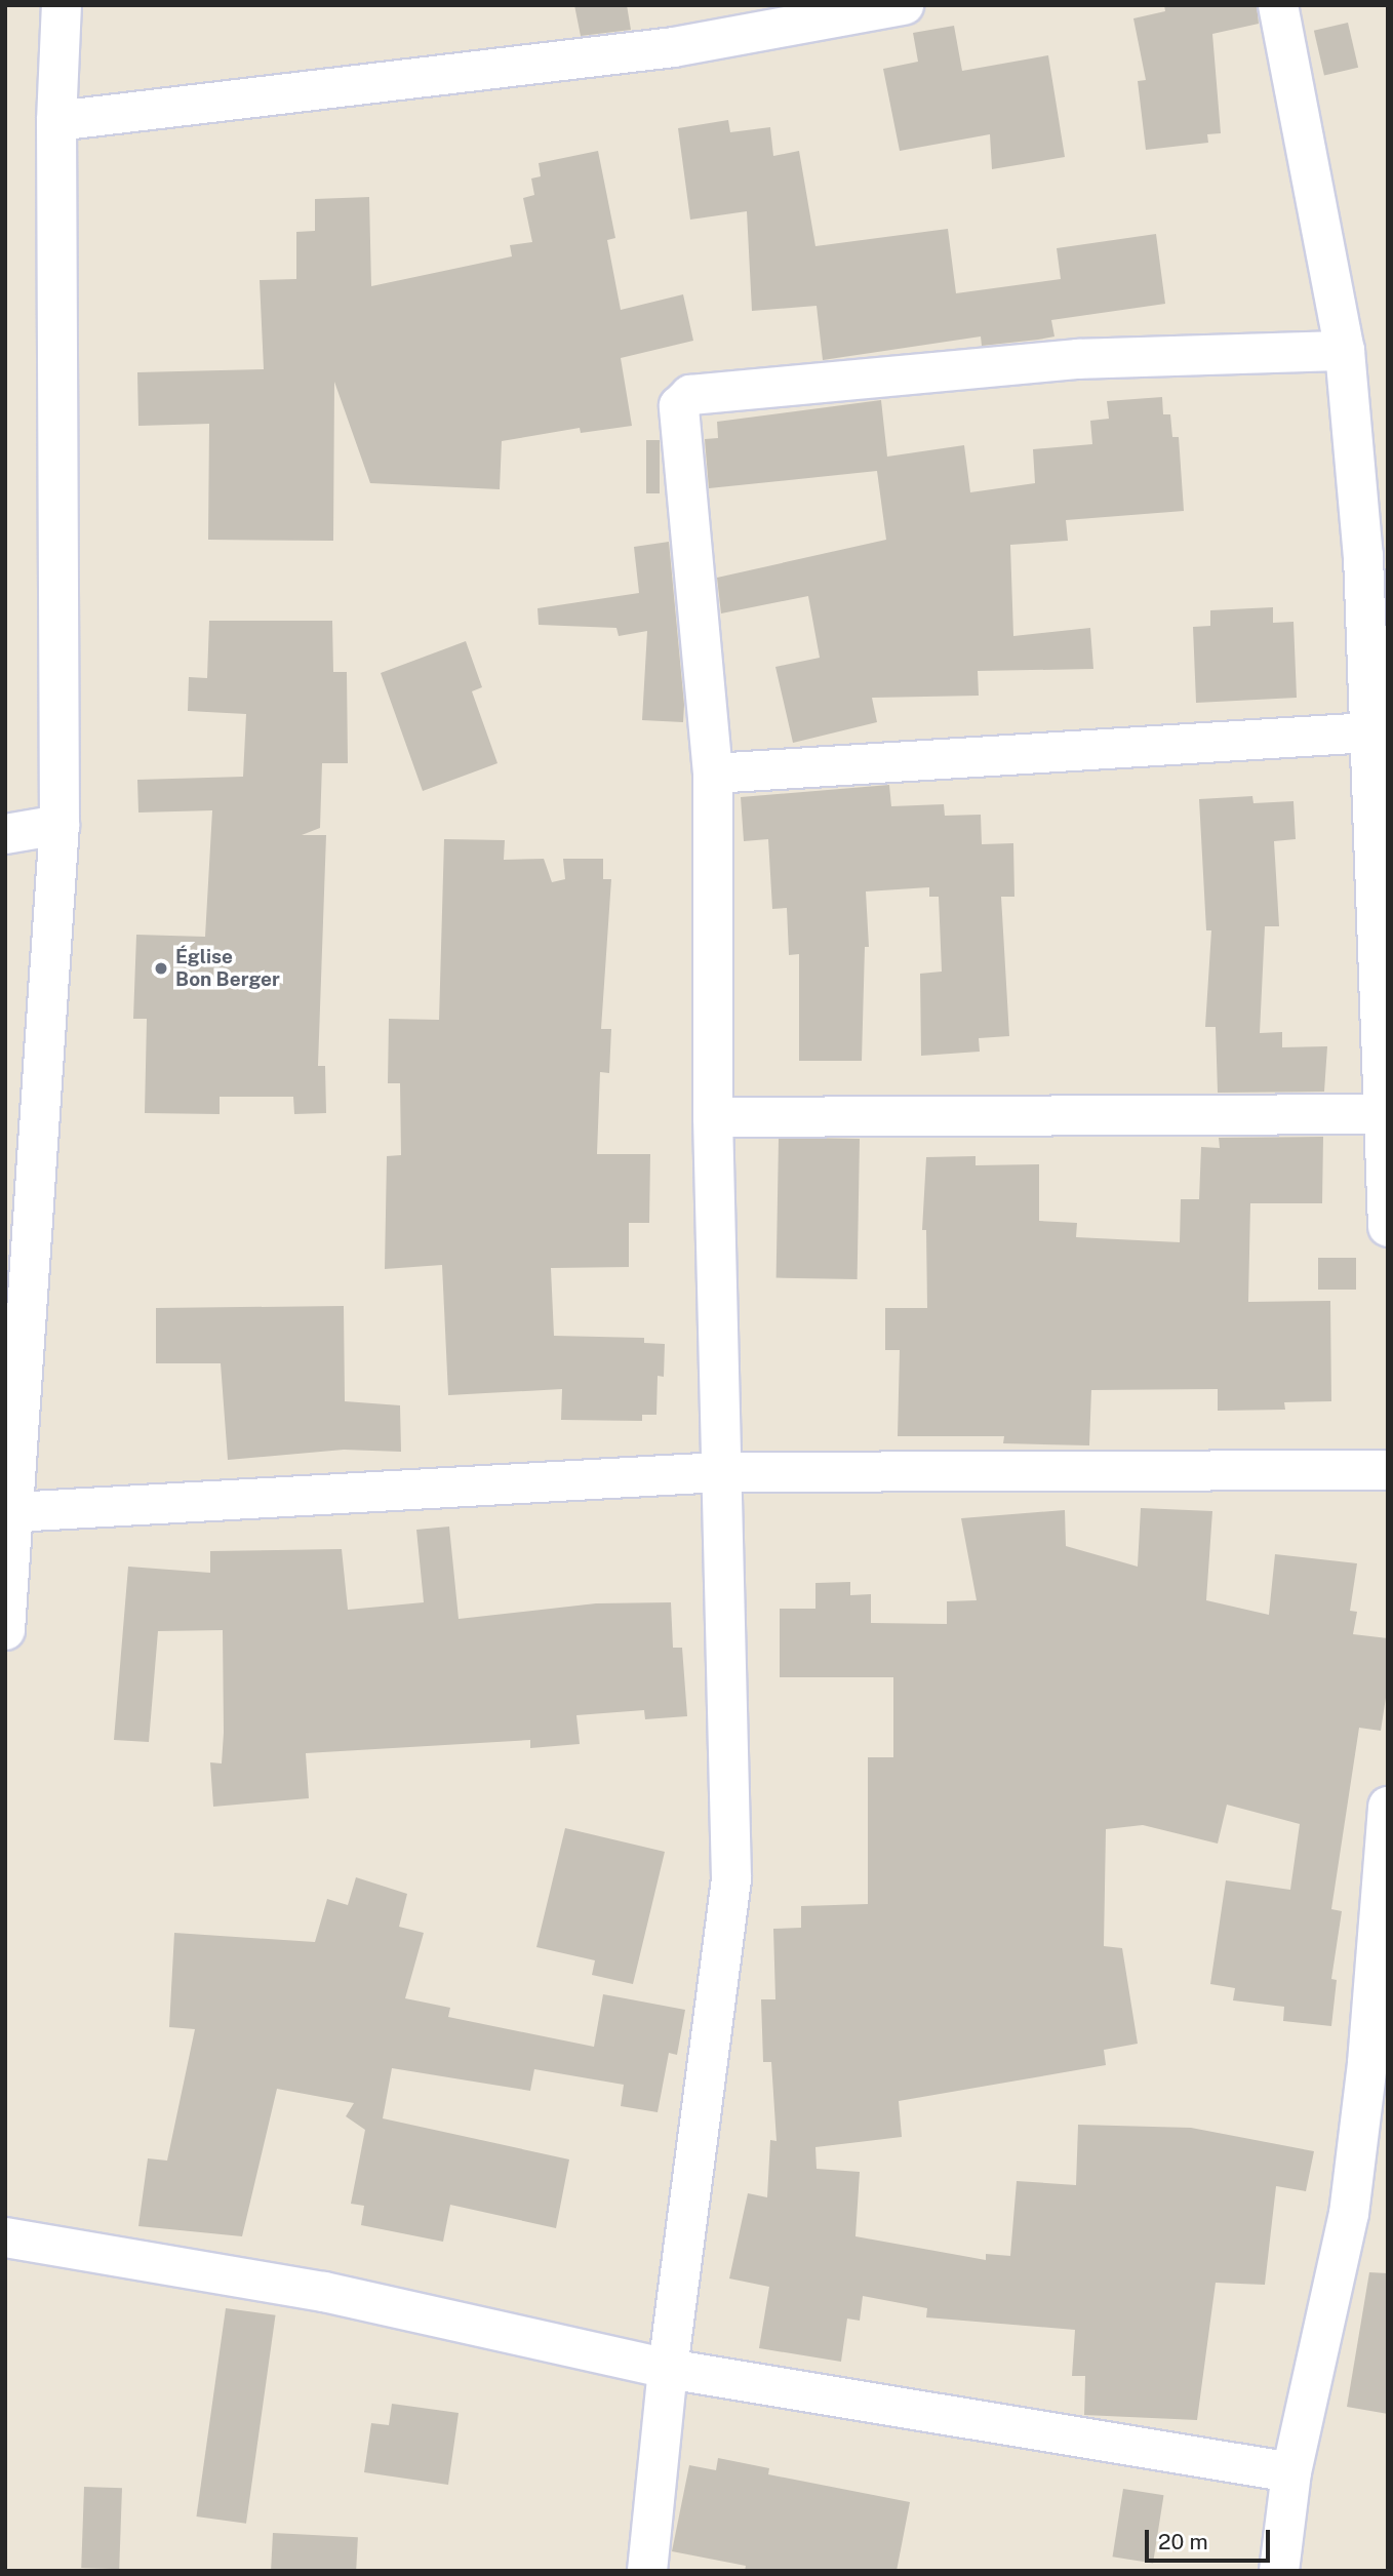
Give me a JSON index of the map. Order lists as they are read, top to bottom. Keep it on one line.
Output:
{"places":["Église Bon Berger"],"scale_bar":"20 m"}
